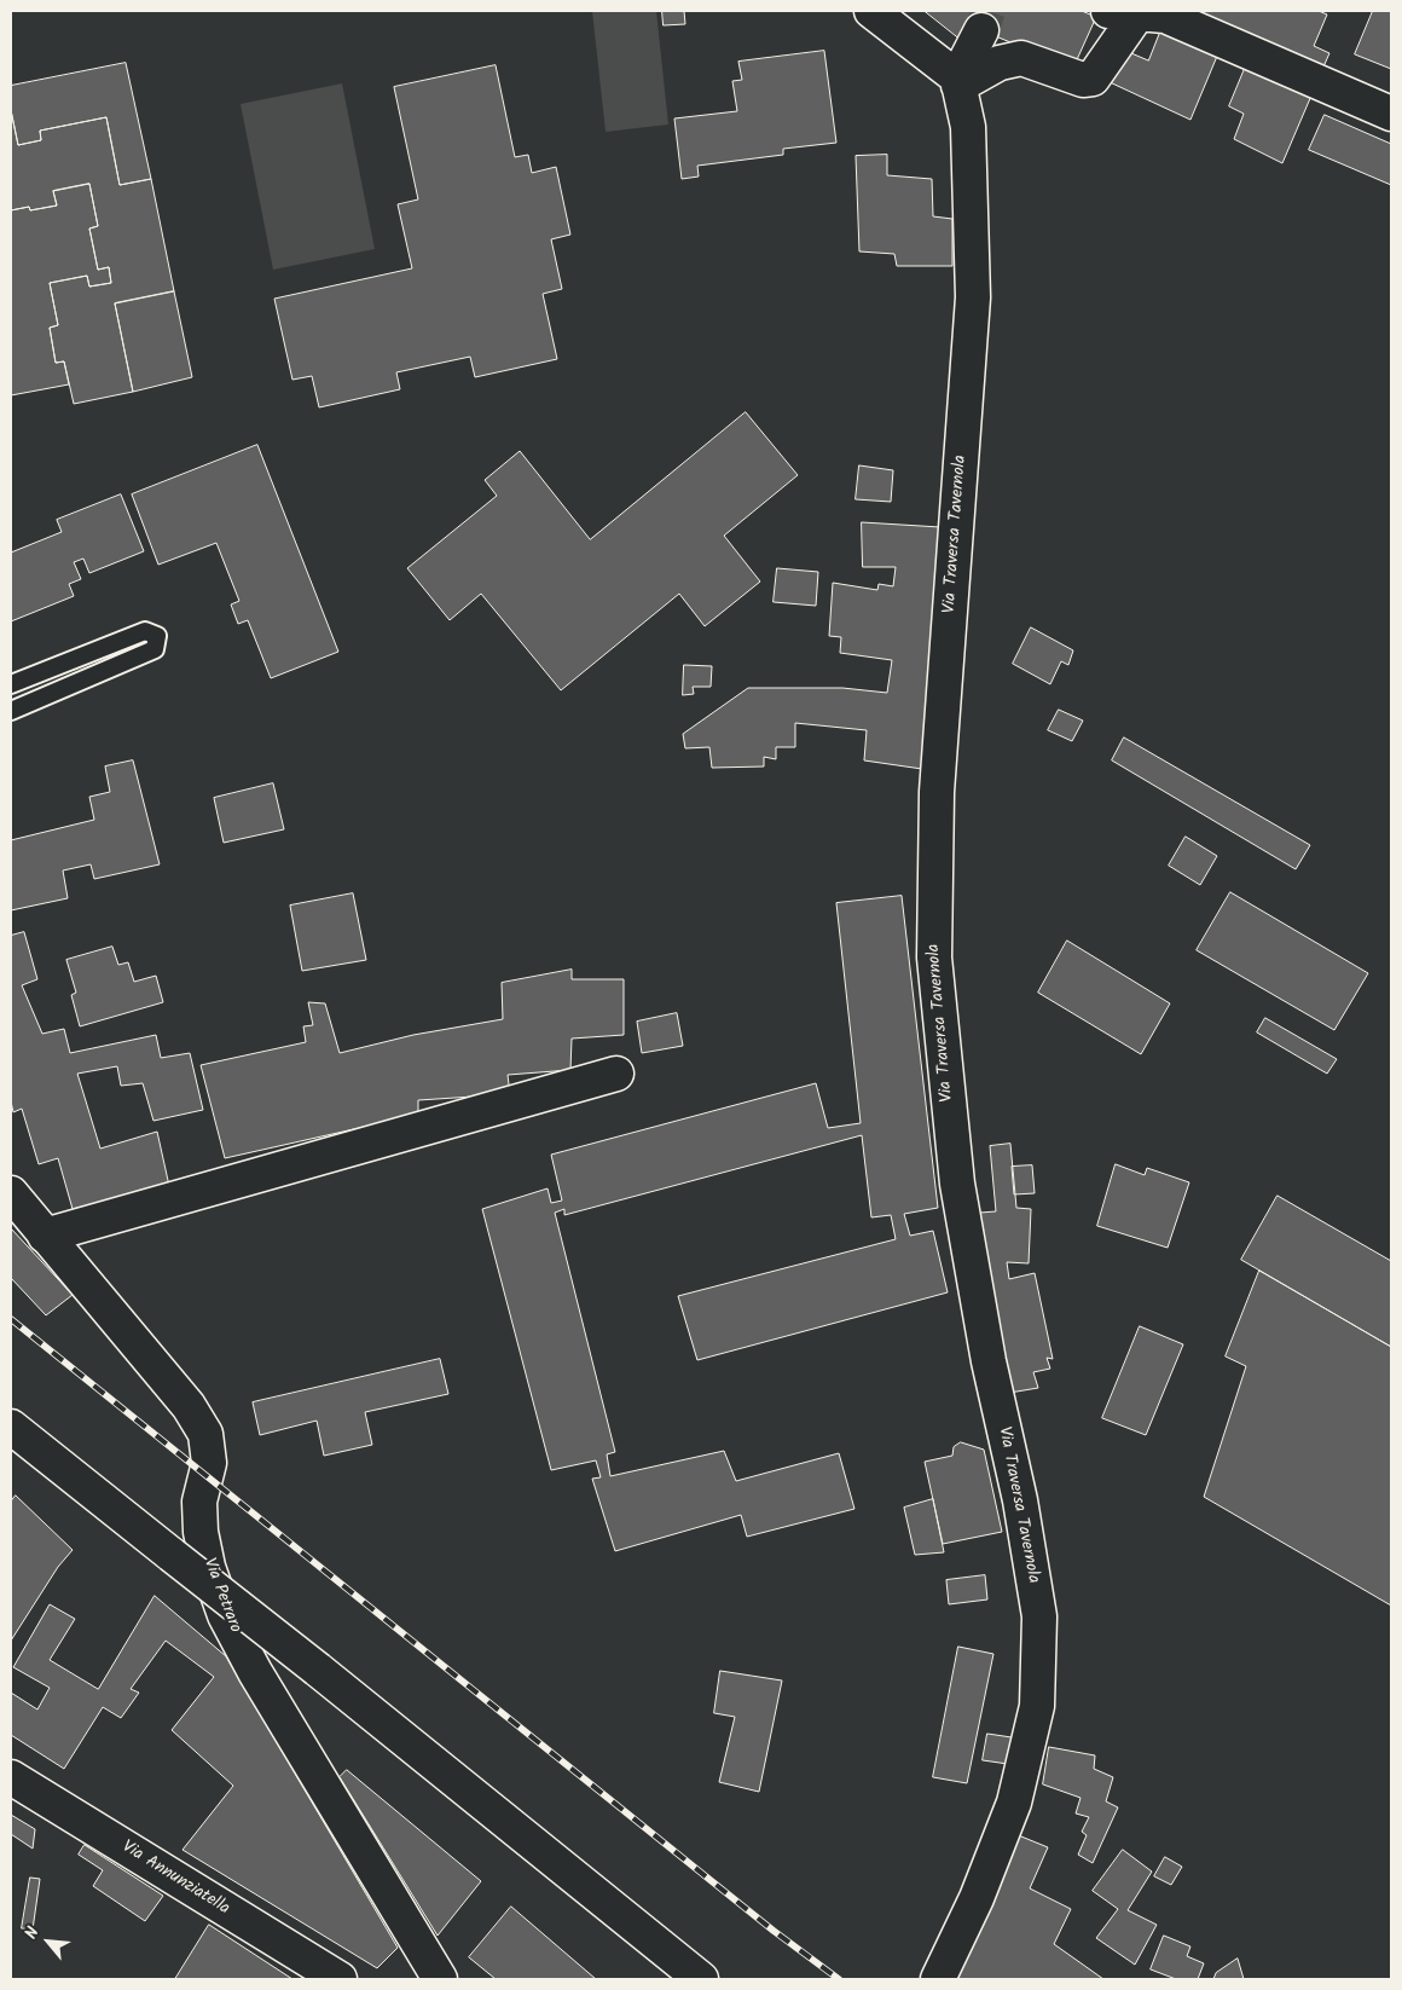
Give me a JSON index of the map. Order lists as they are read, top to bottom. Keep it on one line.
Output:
{"streets":{"main road":["Via Traversa Tavernola","Via Petraro","Via Annunziatella"]},"north":"top left"}
